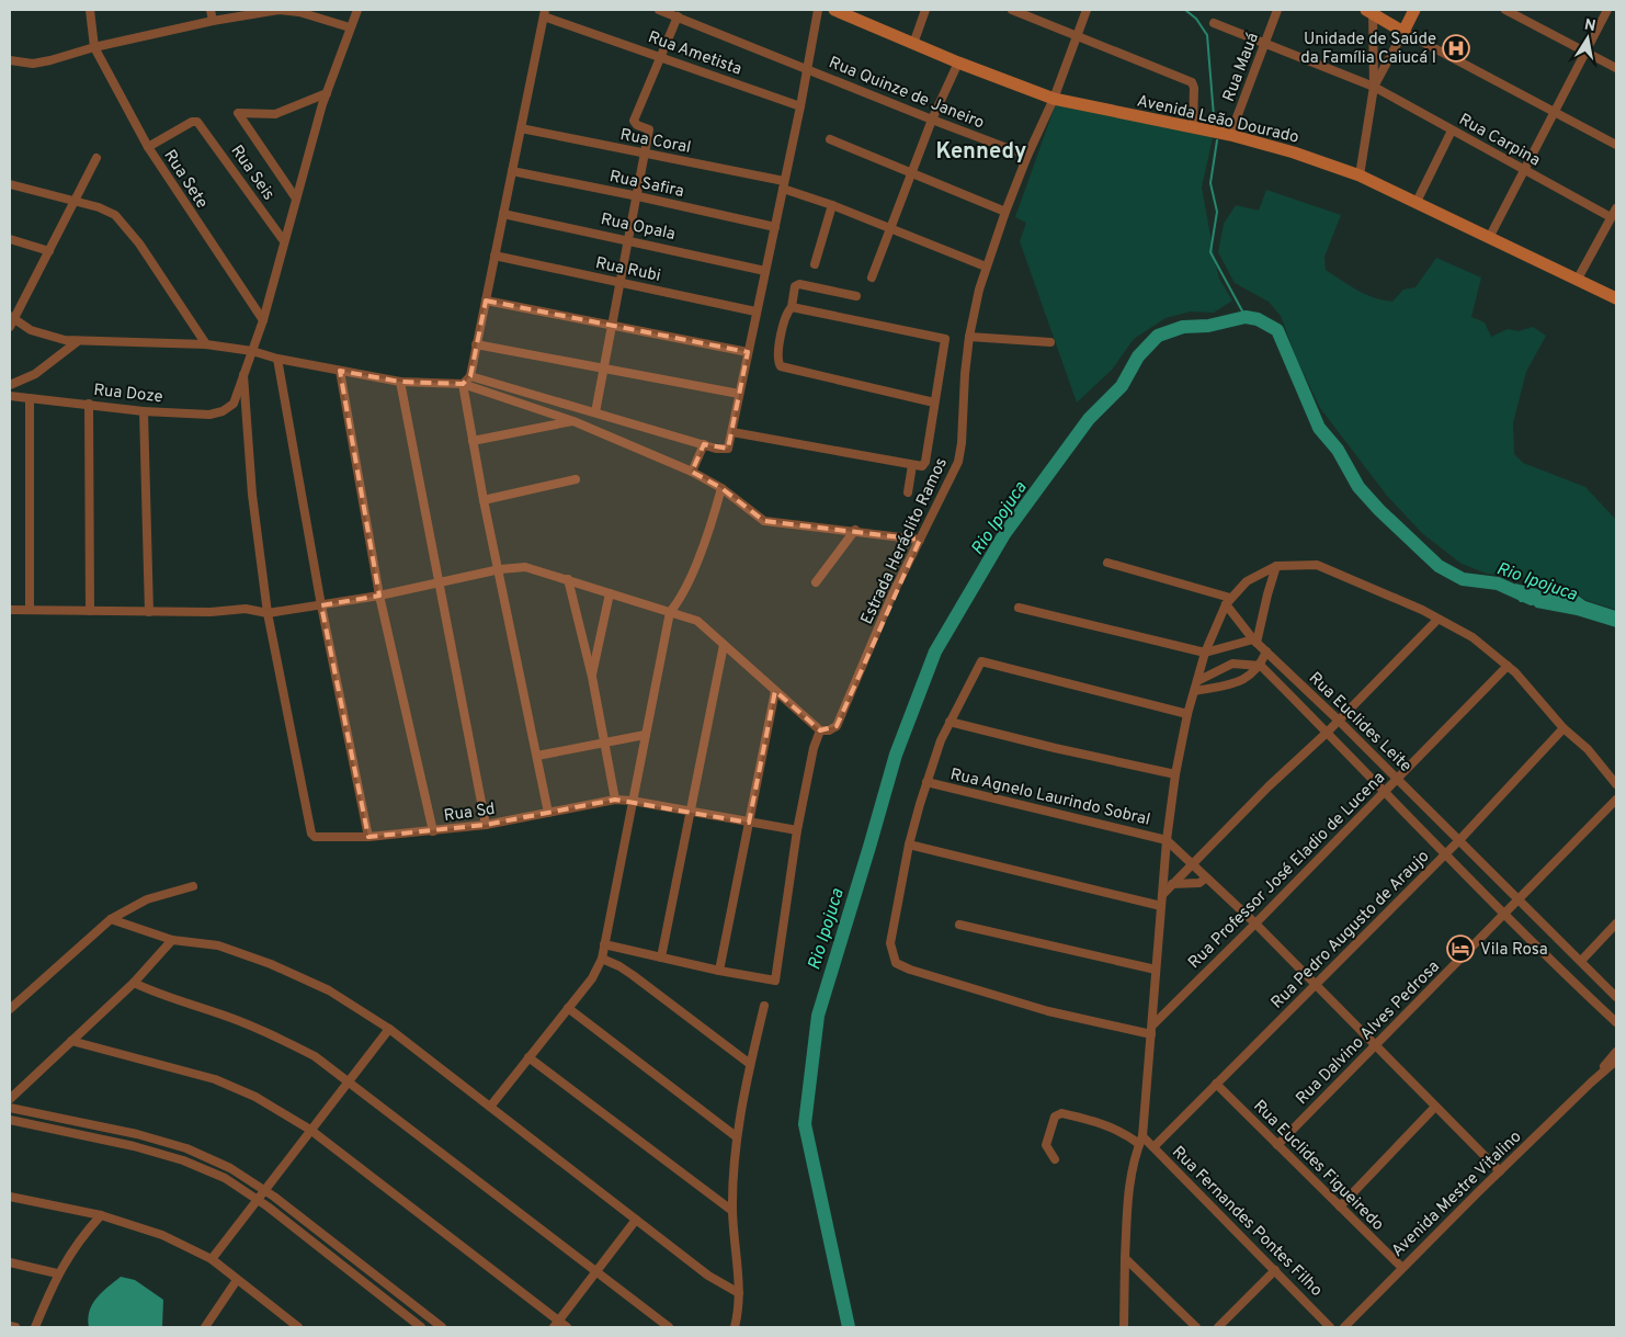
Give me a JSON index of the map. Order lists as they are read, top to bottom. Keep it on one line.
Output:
{"streets":{"main road":["Avenida Leão Dourado"],"street":["Rua Ametista","Rua Mauá","Rua Quinze de Janeiro","Rua Carpina","Rua Coral","Rua Seis","Rua Sete","Rua Safira","Rua Opala","Rua Rubi","Rua Doze","Estrada Heráclito Ramos","Rua Euclides Leite","Rua Agnelo Laurindo Sobral","Rua Sd","Rua Professor José Eladio de Lucena","Rua Pedro Augusto de Araujo","Rua Dalvino Alves Pedrosa","Rua Euclides Figueiredo","Avenida Mestre Vitalino","Rua Fernandes Pontes Filho"]},"crossings":[["Rua Mauá","Avenida Leão Dourado"],["Rua Mauá","Rua Carpina"],["Rua Quinze de Janeiro","Estrada Heráclito Ramos"],["Avenida Leão Dourado","Estrada Heráclito Ramos"],["Rua Coral","Estrada Heráclito Ramos"],["Rua Seis","Rua Sete"],["Rua Euclides Leite","Rua Professor José Eladio de Lucena"],["Rua Euclides Leite","Rua Pedro Augusto de Araujo"],["Rua Euclides Leite","Rua Dalvino Alves Pedrosa"],["Rua Pedro Augusto de Araujo","Rua Euclides Figueiredo"],["Rua Pedro Augusto de Araujo","Rua Fernandes Pontes Filho"],["Rua Dalvino Alves Pedrosa","Rua Euclides Figueiredo"],["Rua Euclides Figueiredo","Avenida Mestre Vitalino"]],"districts":["Kennedy"],"water":["Rio Ipojuca"],"places":{"hospital":["Unidade de Saúde da Família Caiucá I"],"hotel":["Vila Rosa"]},"north":"top"}
